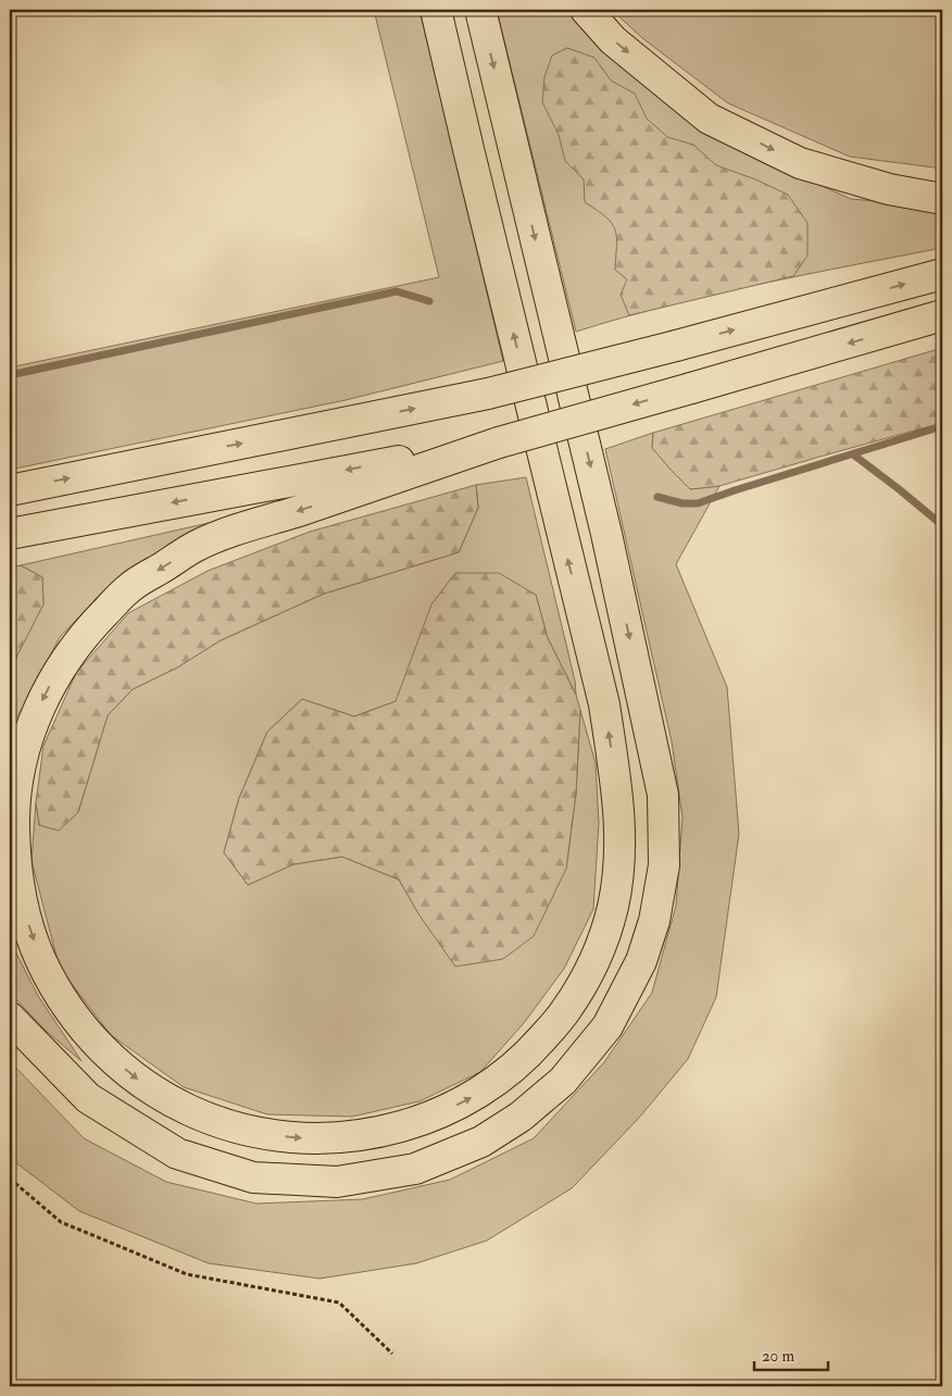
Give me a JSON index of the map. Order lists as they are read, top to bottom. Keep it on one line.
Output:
{"scale_bar":"20 m"}
